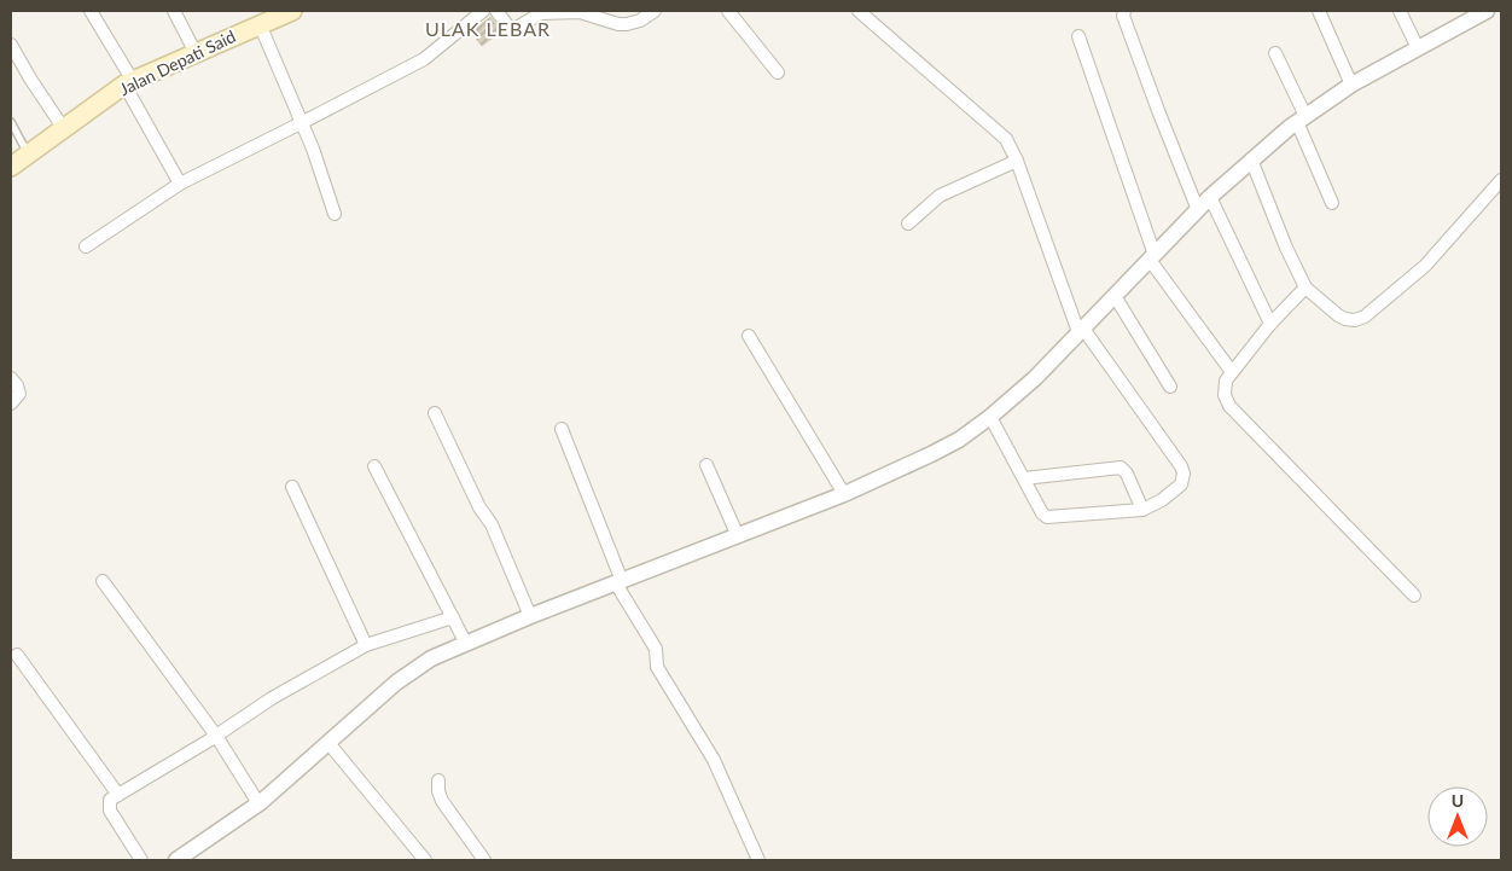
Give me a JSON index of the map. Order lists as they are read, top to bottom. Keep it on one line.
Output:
{"streets":{"main road":["Jalan Depati Said"]},"districts":["ULAK LEBAR"],"north":"top"}
